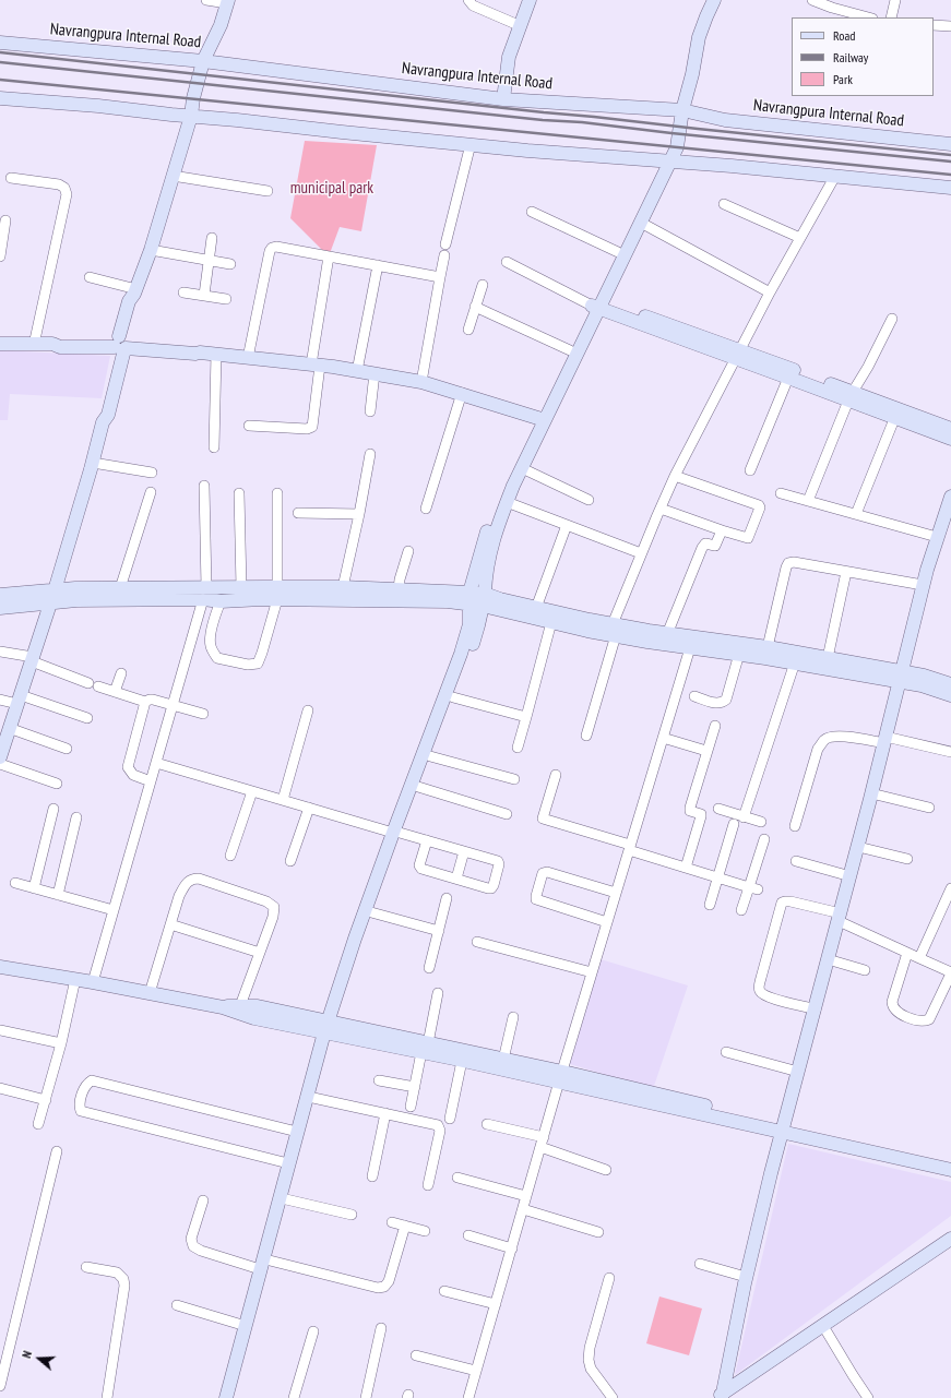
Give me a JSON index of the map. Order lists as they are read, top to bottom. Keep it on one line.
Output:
{"streets":{"street":["Navrangpura Internal Road"]},"parks":["municipal park"],"legend":["Road","Railway","Park"],"north":"left"}
